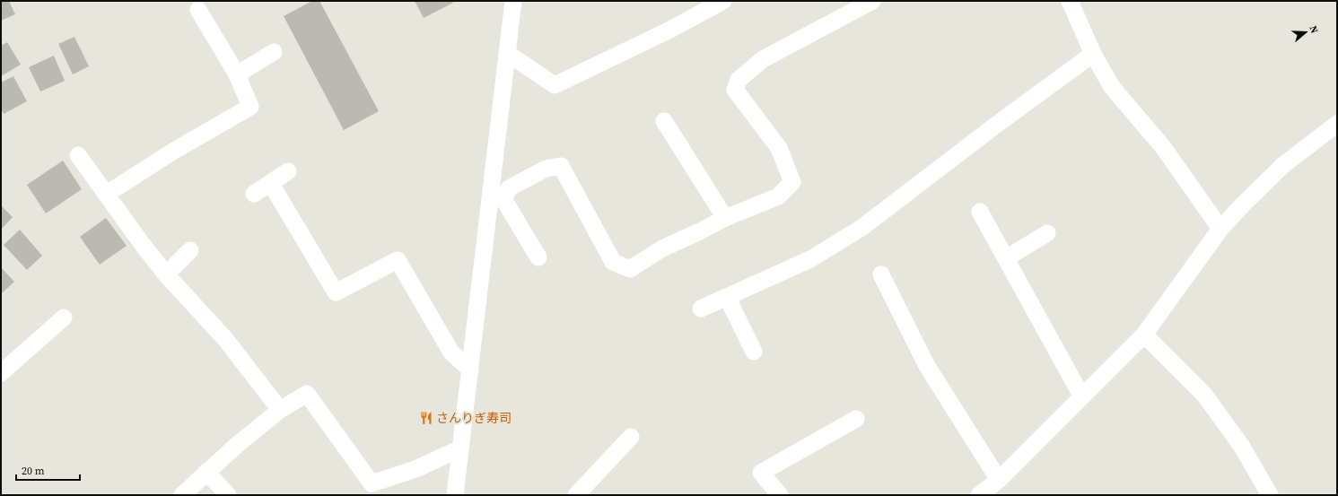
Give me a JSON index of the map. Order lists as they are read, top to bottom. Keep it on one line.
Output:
{"places":{"restaurant":["さんりぎ寿司"]},"scale_bar":"20 m","north":"right"}
